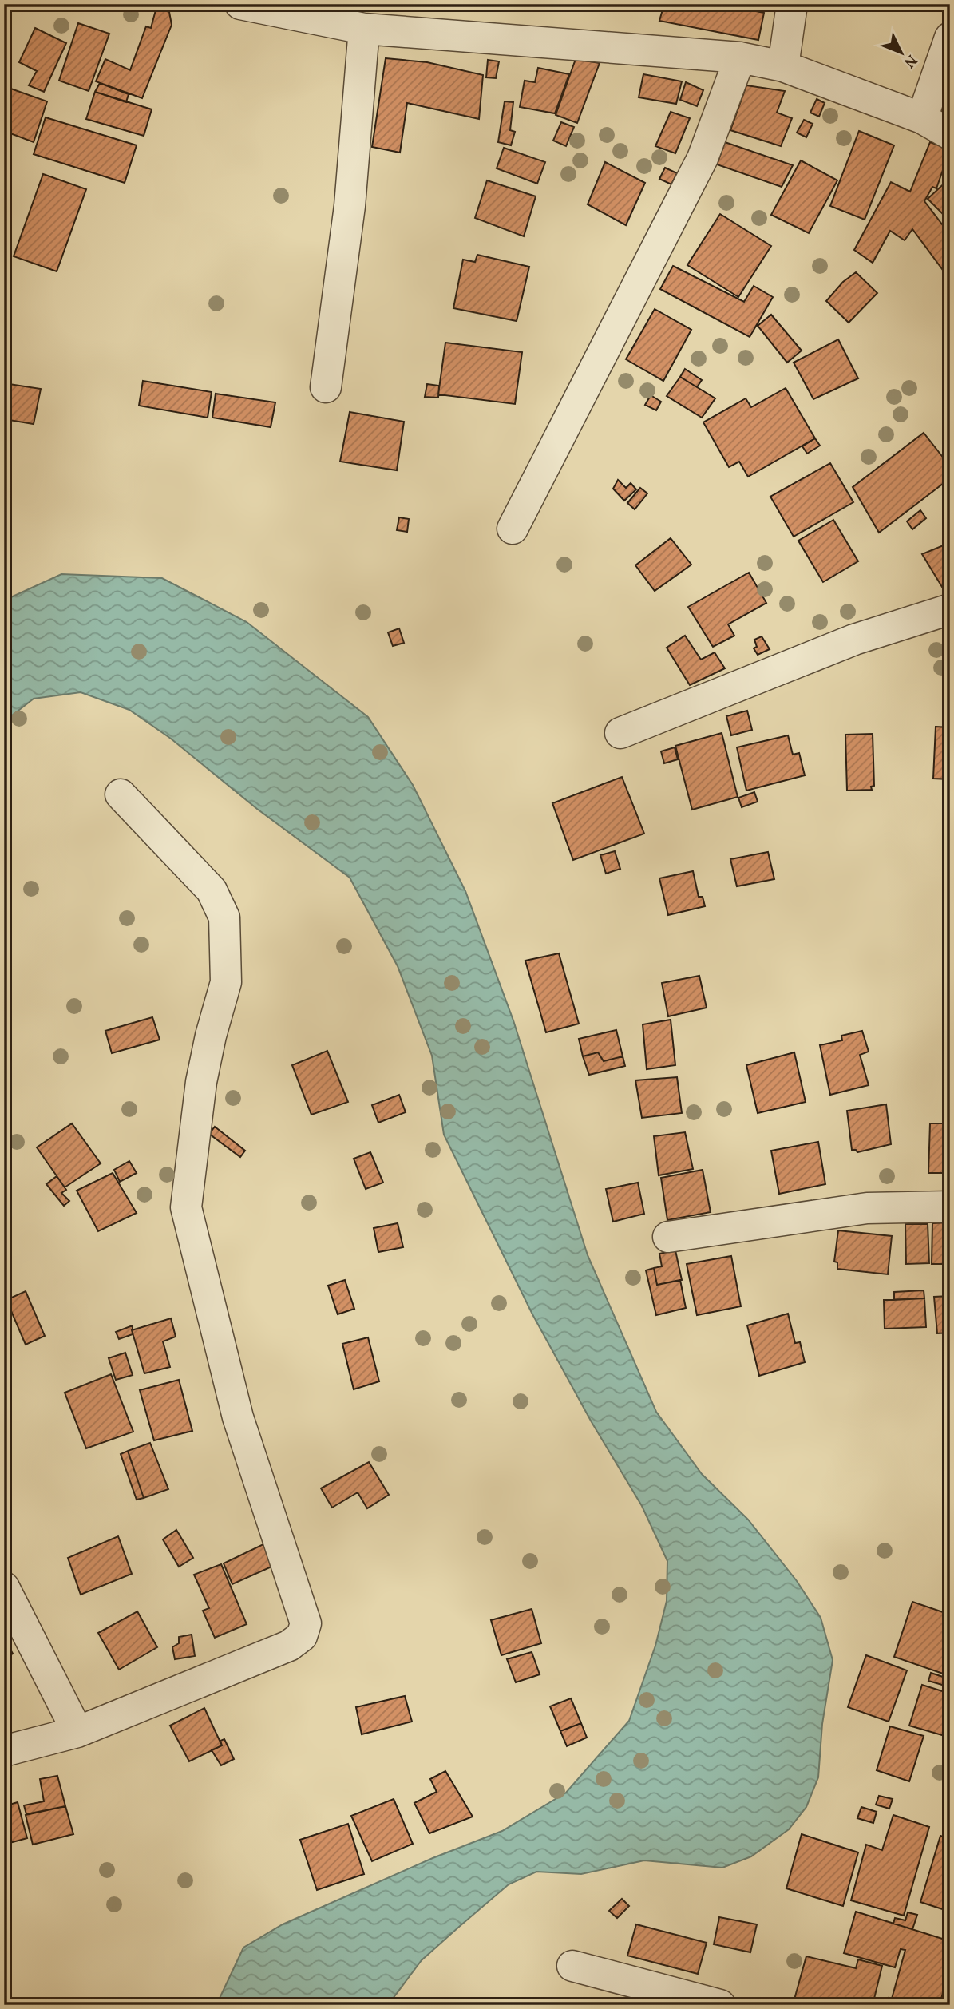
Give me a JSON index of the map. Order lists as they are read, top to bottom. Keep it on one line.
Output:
{"north":"bottom right"}
